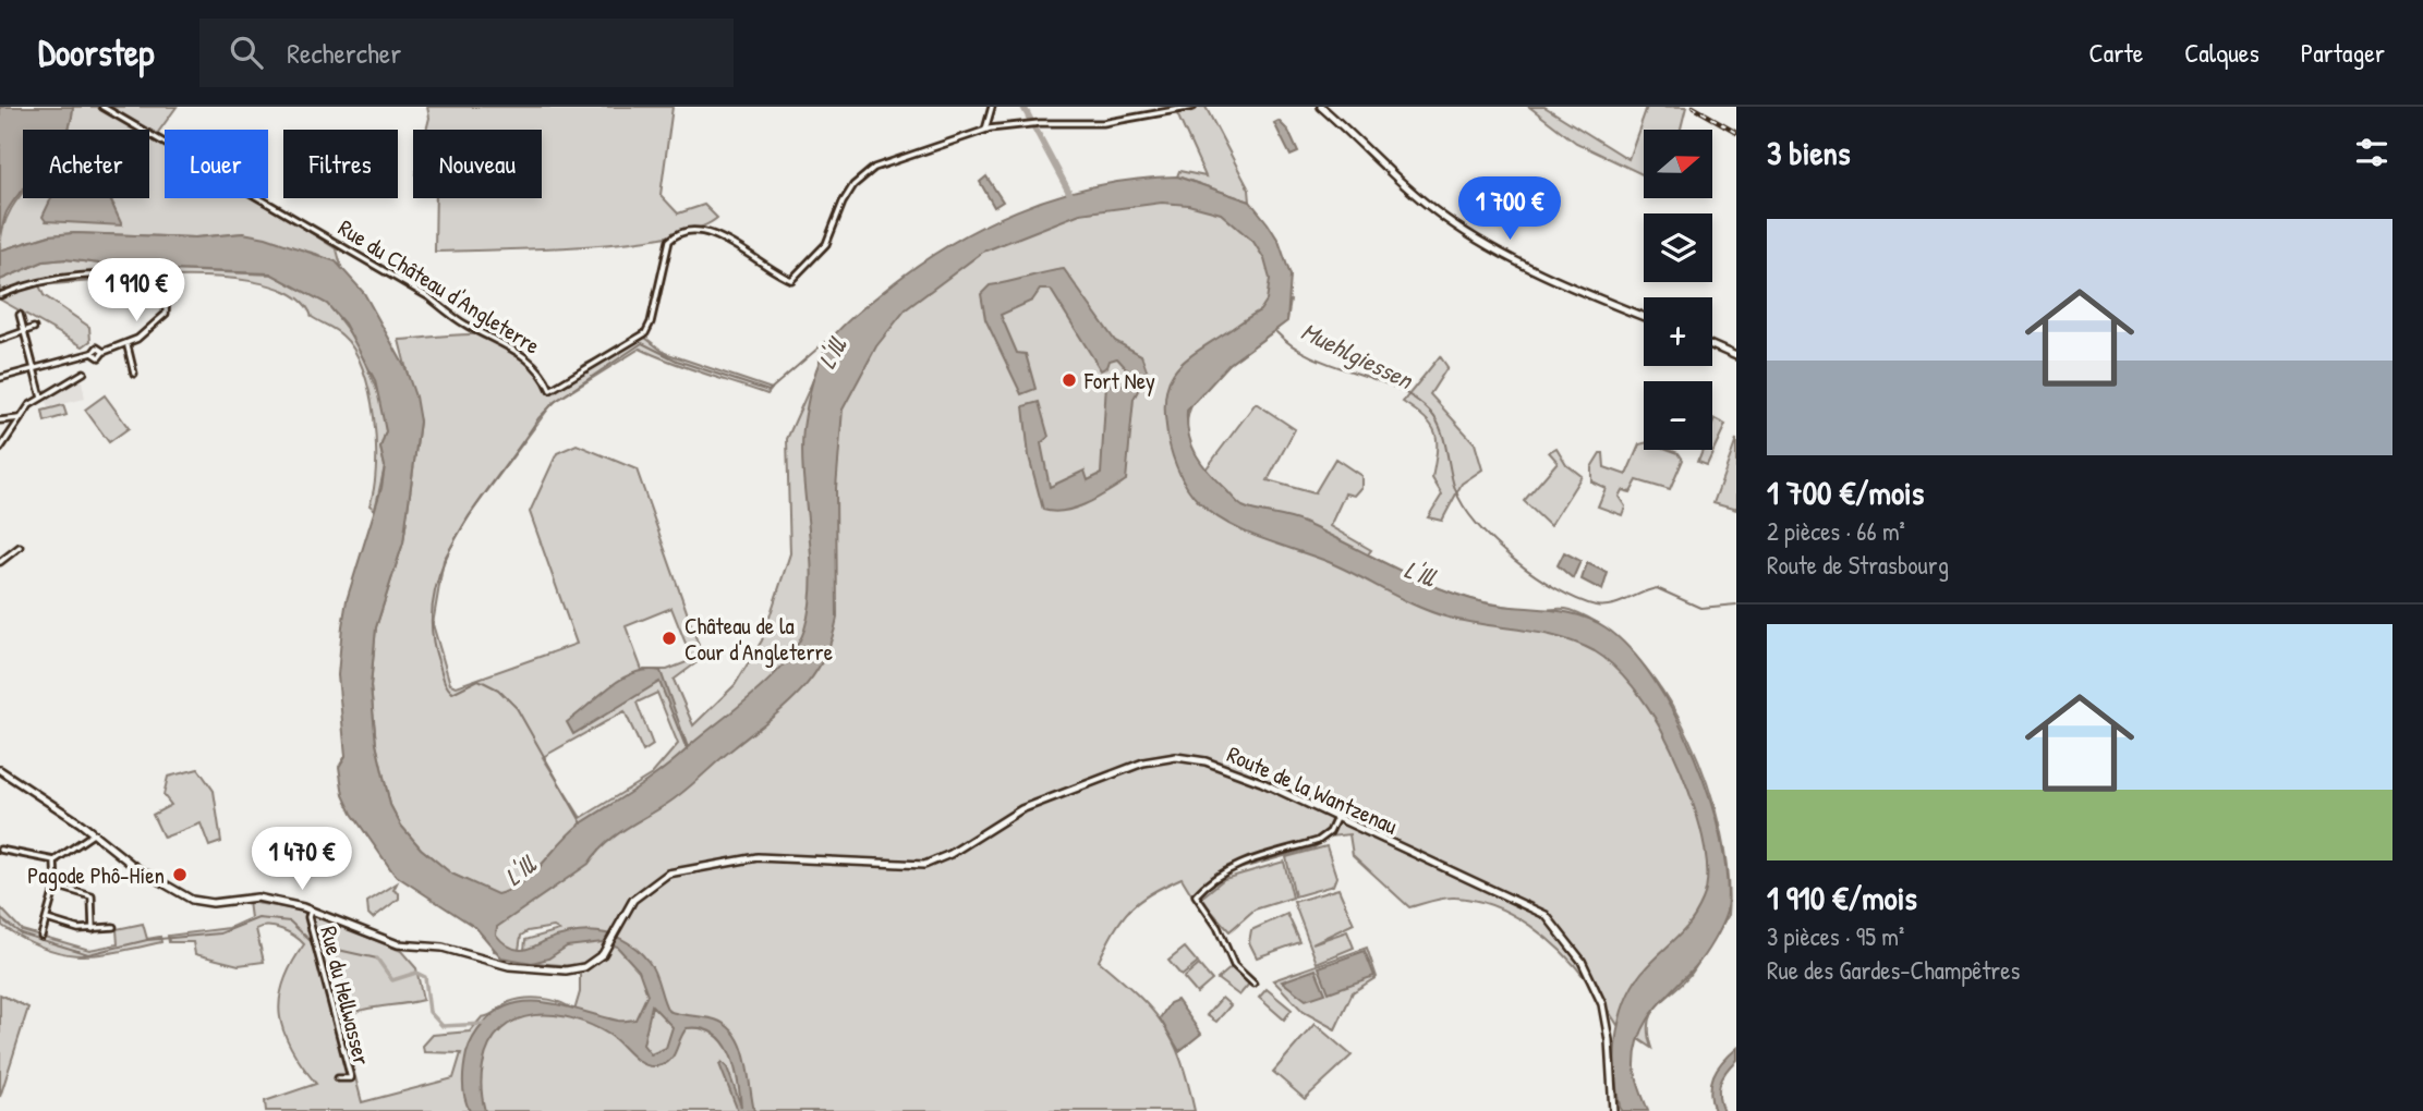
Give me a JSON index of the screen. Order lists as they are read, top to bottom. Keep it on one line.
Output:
{"streets":{"main road":["Route de la Wantzenau"],"street":["Rue du Château d'Angleterre","Rue du Hellwasser"]},"crossings":[["Route de la Wantzenau","Rue du Hellwasser"]],"water":["L'Ill","Muehlgiessen"],"places":["Fort Ney","Château de la Cour d'Angleterre","Pagode Phô-Hien"],"north":"right","page":{"header":"Doorstep","search":"Rechercher","nav":["Carte","Calques","Partager"],"heading":"3 biens","map_buttons":["+","−"],"chip":["Acheter","Louer","Filtres","Nouveau"],"price":["1 700 €","1 910 €","1 470 €"],"list":[{"name":"1 700 €/mois","note":"2 pièces · 66 m² · Route de Strasbourg"},{"name":"1 910 €/mois","note":"3 pièces · 95 m² · Rue des Gardes-Champêtres"}]}}
